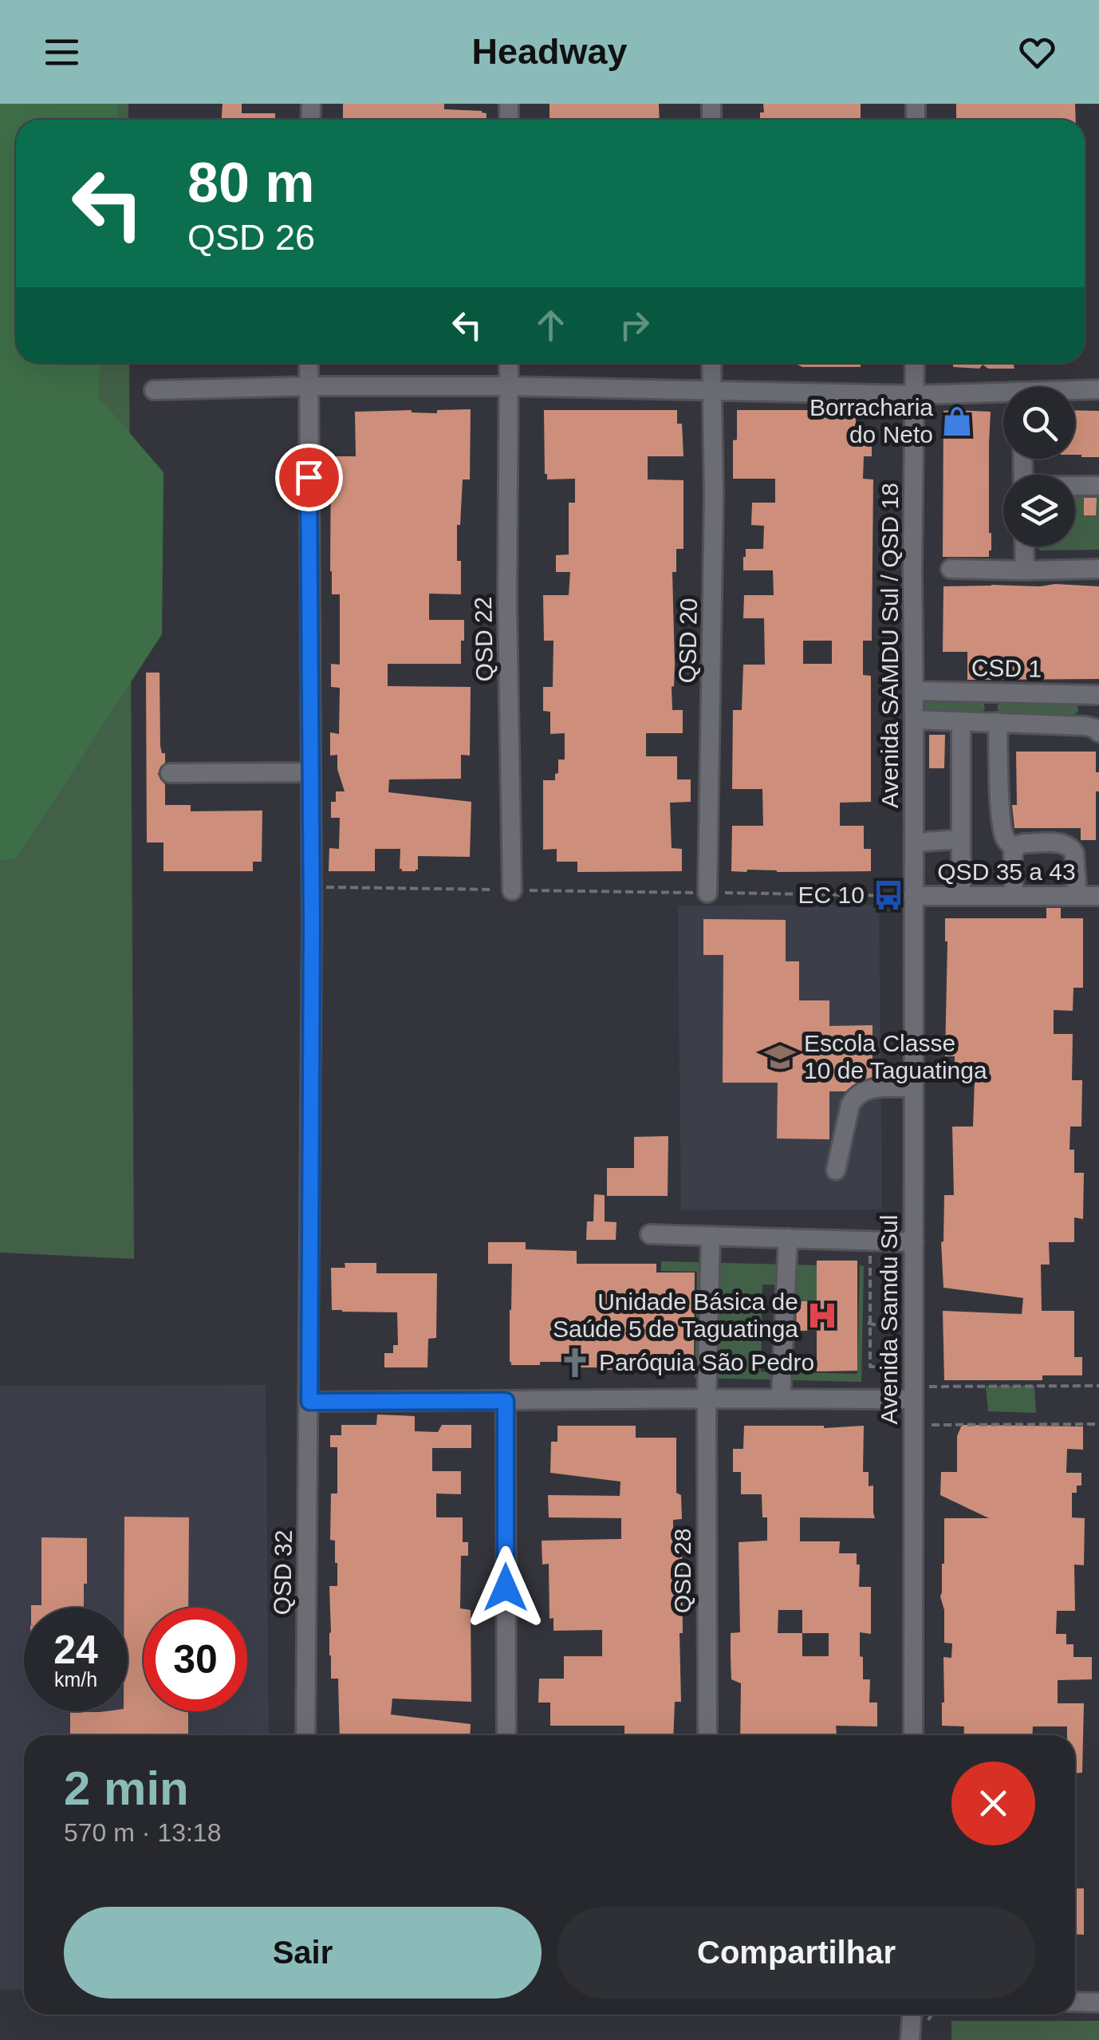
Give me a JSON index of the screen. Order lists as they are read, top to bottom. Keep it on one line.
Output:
{"streets":{"street":["QSD 22","QSD 20","Avenida SAMDU Sul / QSD 18","CSD 1","QSD 35 a 43","Avenida Samdu Sul","QSD 28","QSD 32"]},"crossings":[["Avenida SAMDU Sul / QSD 18","CSD 1"],["Avenida SAMDU Sul / QSD 18","QSD 35 a 43"],["Avenida SAMDU Sul / QSD 18","Avenida Samdu Sul"],["QSD 35 a 43","Avenida Samdu Sul"]],"places":{"shop":["Borracharia do Neto"],"bus stop":["EC 10"],"school or university":["Escola Classe 10 de Taguatinga"],"hospital":["Unidade Básica de Saúde 5 de Taguatinga"],"church":["Paróquia São Pedro"]},"page":{"header":"Headway","turn":["80 m","QSD 26"],"speed":"24 km/h","limit":"30","heading":["2 min","570 m · 13:18"],"buttons":["Sair","Compartilhar"]}}
